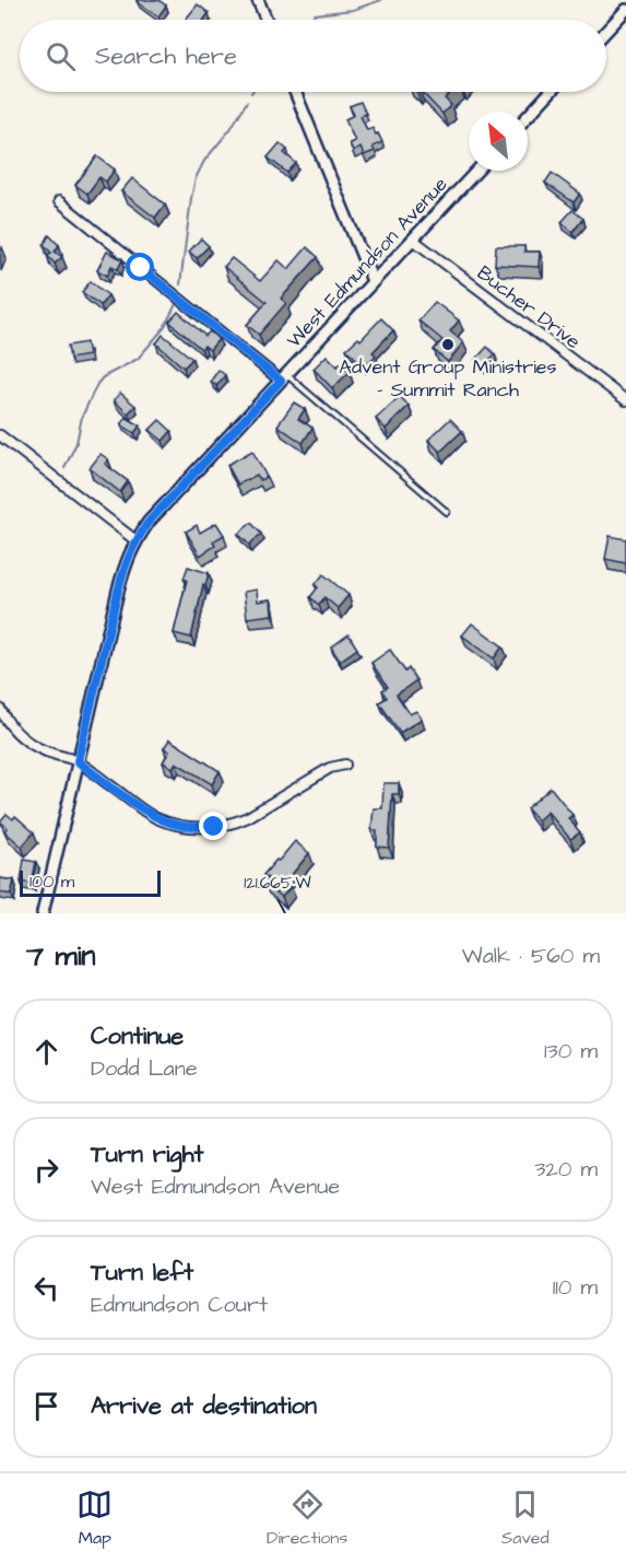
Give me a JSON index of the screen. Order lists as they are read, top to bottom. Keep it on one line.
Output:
{"streets":{"street":["West Edmundson Avenue","Bucher Drive"]},"crossings":[["West Edmundson Avenue","Bucher Drive"]],"places":["Advent Group Ministries - Summit Ranch"],"scale_bar":"100 m","north":"top left","page":{"search":"Search here","scale":"100 m","heading":["7 min","Walk · 560 m"],"list":[["Continue","Dodd Lane","130 m"],["Turn right","West Edmundson Avenue","320 m"],["Turn left","Edmundson Court","110 m"],"Arrive at destination"],"nav":["Map","Directions","Saved"]},"coordinates":["121.665°W"]}
